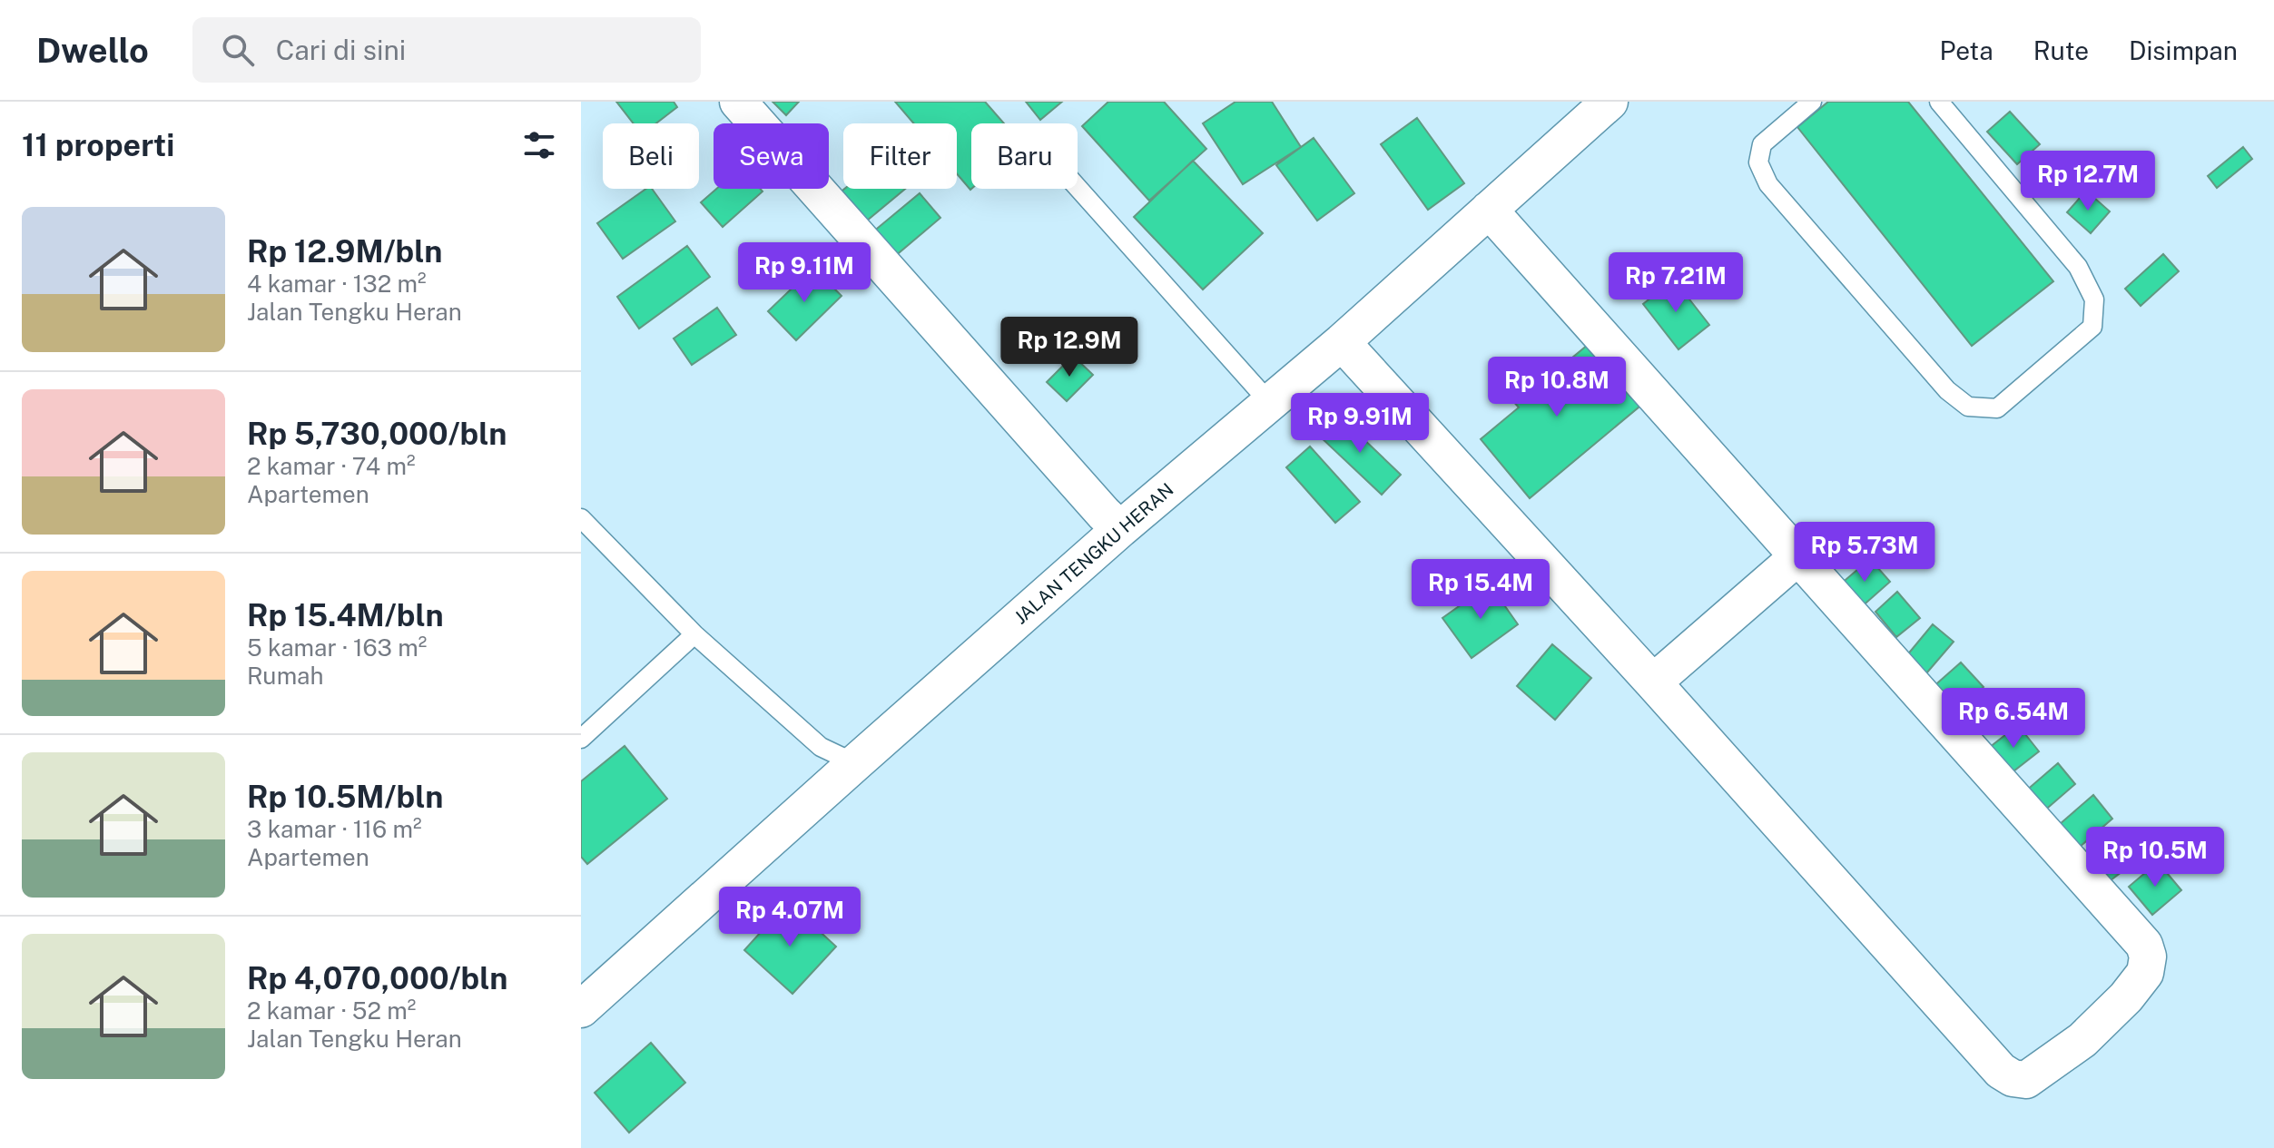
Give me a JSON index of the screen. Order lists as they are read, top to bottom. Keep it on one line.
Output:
{"streets":{"street":["JALAN TENGKU HERAN"]},"page":{"header":"Dwello","search":"Cari di sini","nav":["Peta","Rute","Disimpan"],"heading":"11 properti","chip":["Beli","Sewa","Filter","Baru"],"price":["Rp 12.7M","Rp 9.11M","Rp 7.21M","Rp 12.9M","Rp 10.8M","Rp 9.91M","Rp 5.73M","Rp 15.4M","Rp 6.54M","Rp 10.5M","Rp 4.07M"],"list":[{"name":"Rp 12.9M/bln","note":"4 kamar · 132 m² · Jalan Tengku Heran"},{"name":"Rp 5,730,000/bln","note":"2 kamar · 74 m² · Apartemen"},{"name":"Rp 15.4M/bln","note":"5 kamar · 163 m² · Rumah"},{"name":"Rp 10.5M/bln","note":"3 kamar · 116 m² · Apartemen"},{"name":"Rp 4,070,000/bln","note":"2 kamar · 52 m² · Jalan Tengku Heran"}]}}
